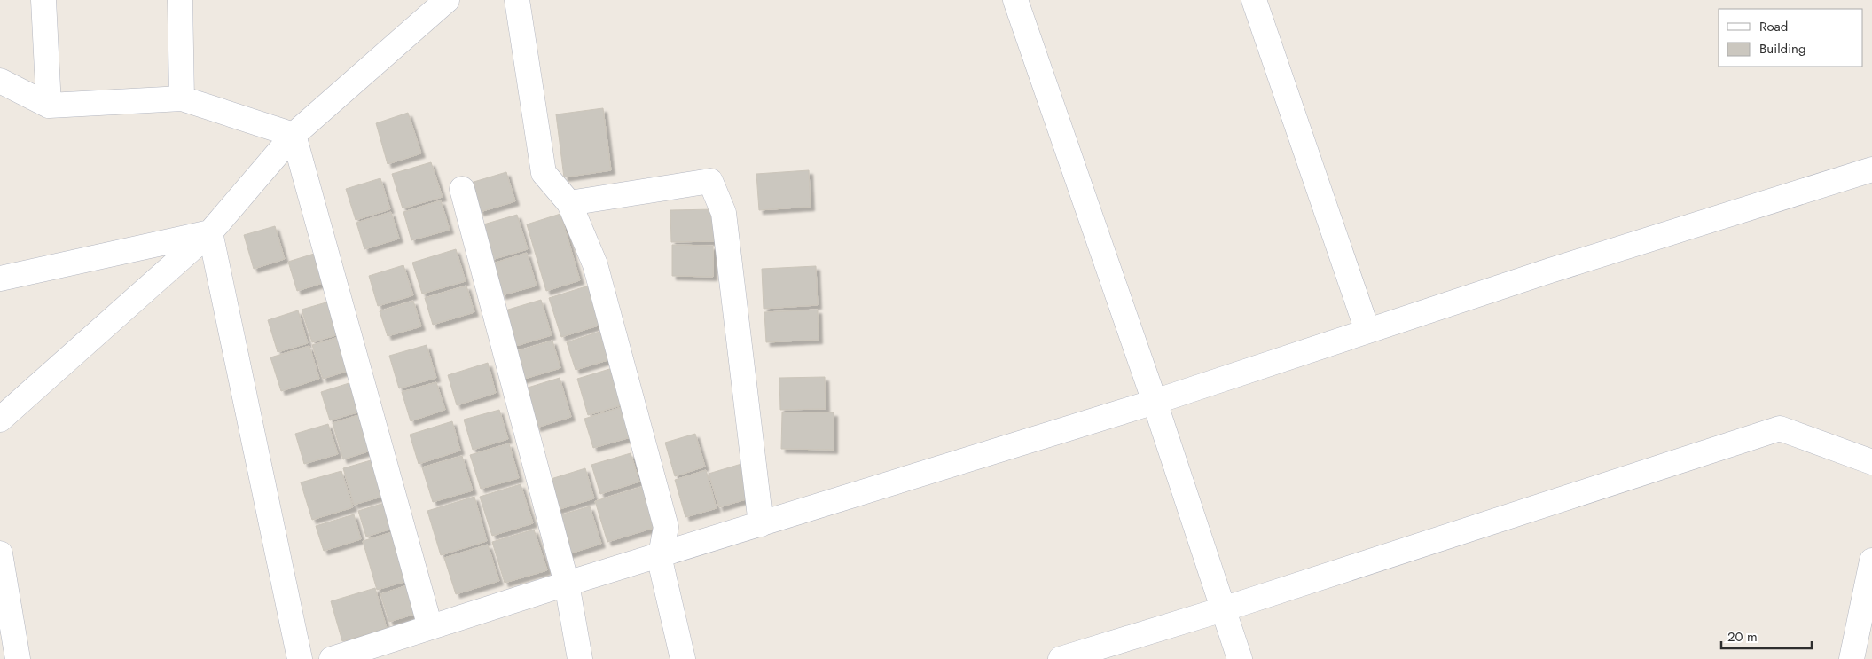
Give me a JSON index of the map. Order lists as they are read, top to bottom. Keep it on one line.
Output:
{"legend":["Road","Building"],"scale_bar":"20 m"}
